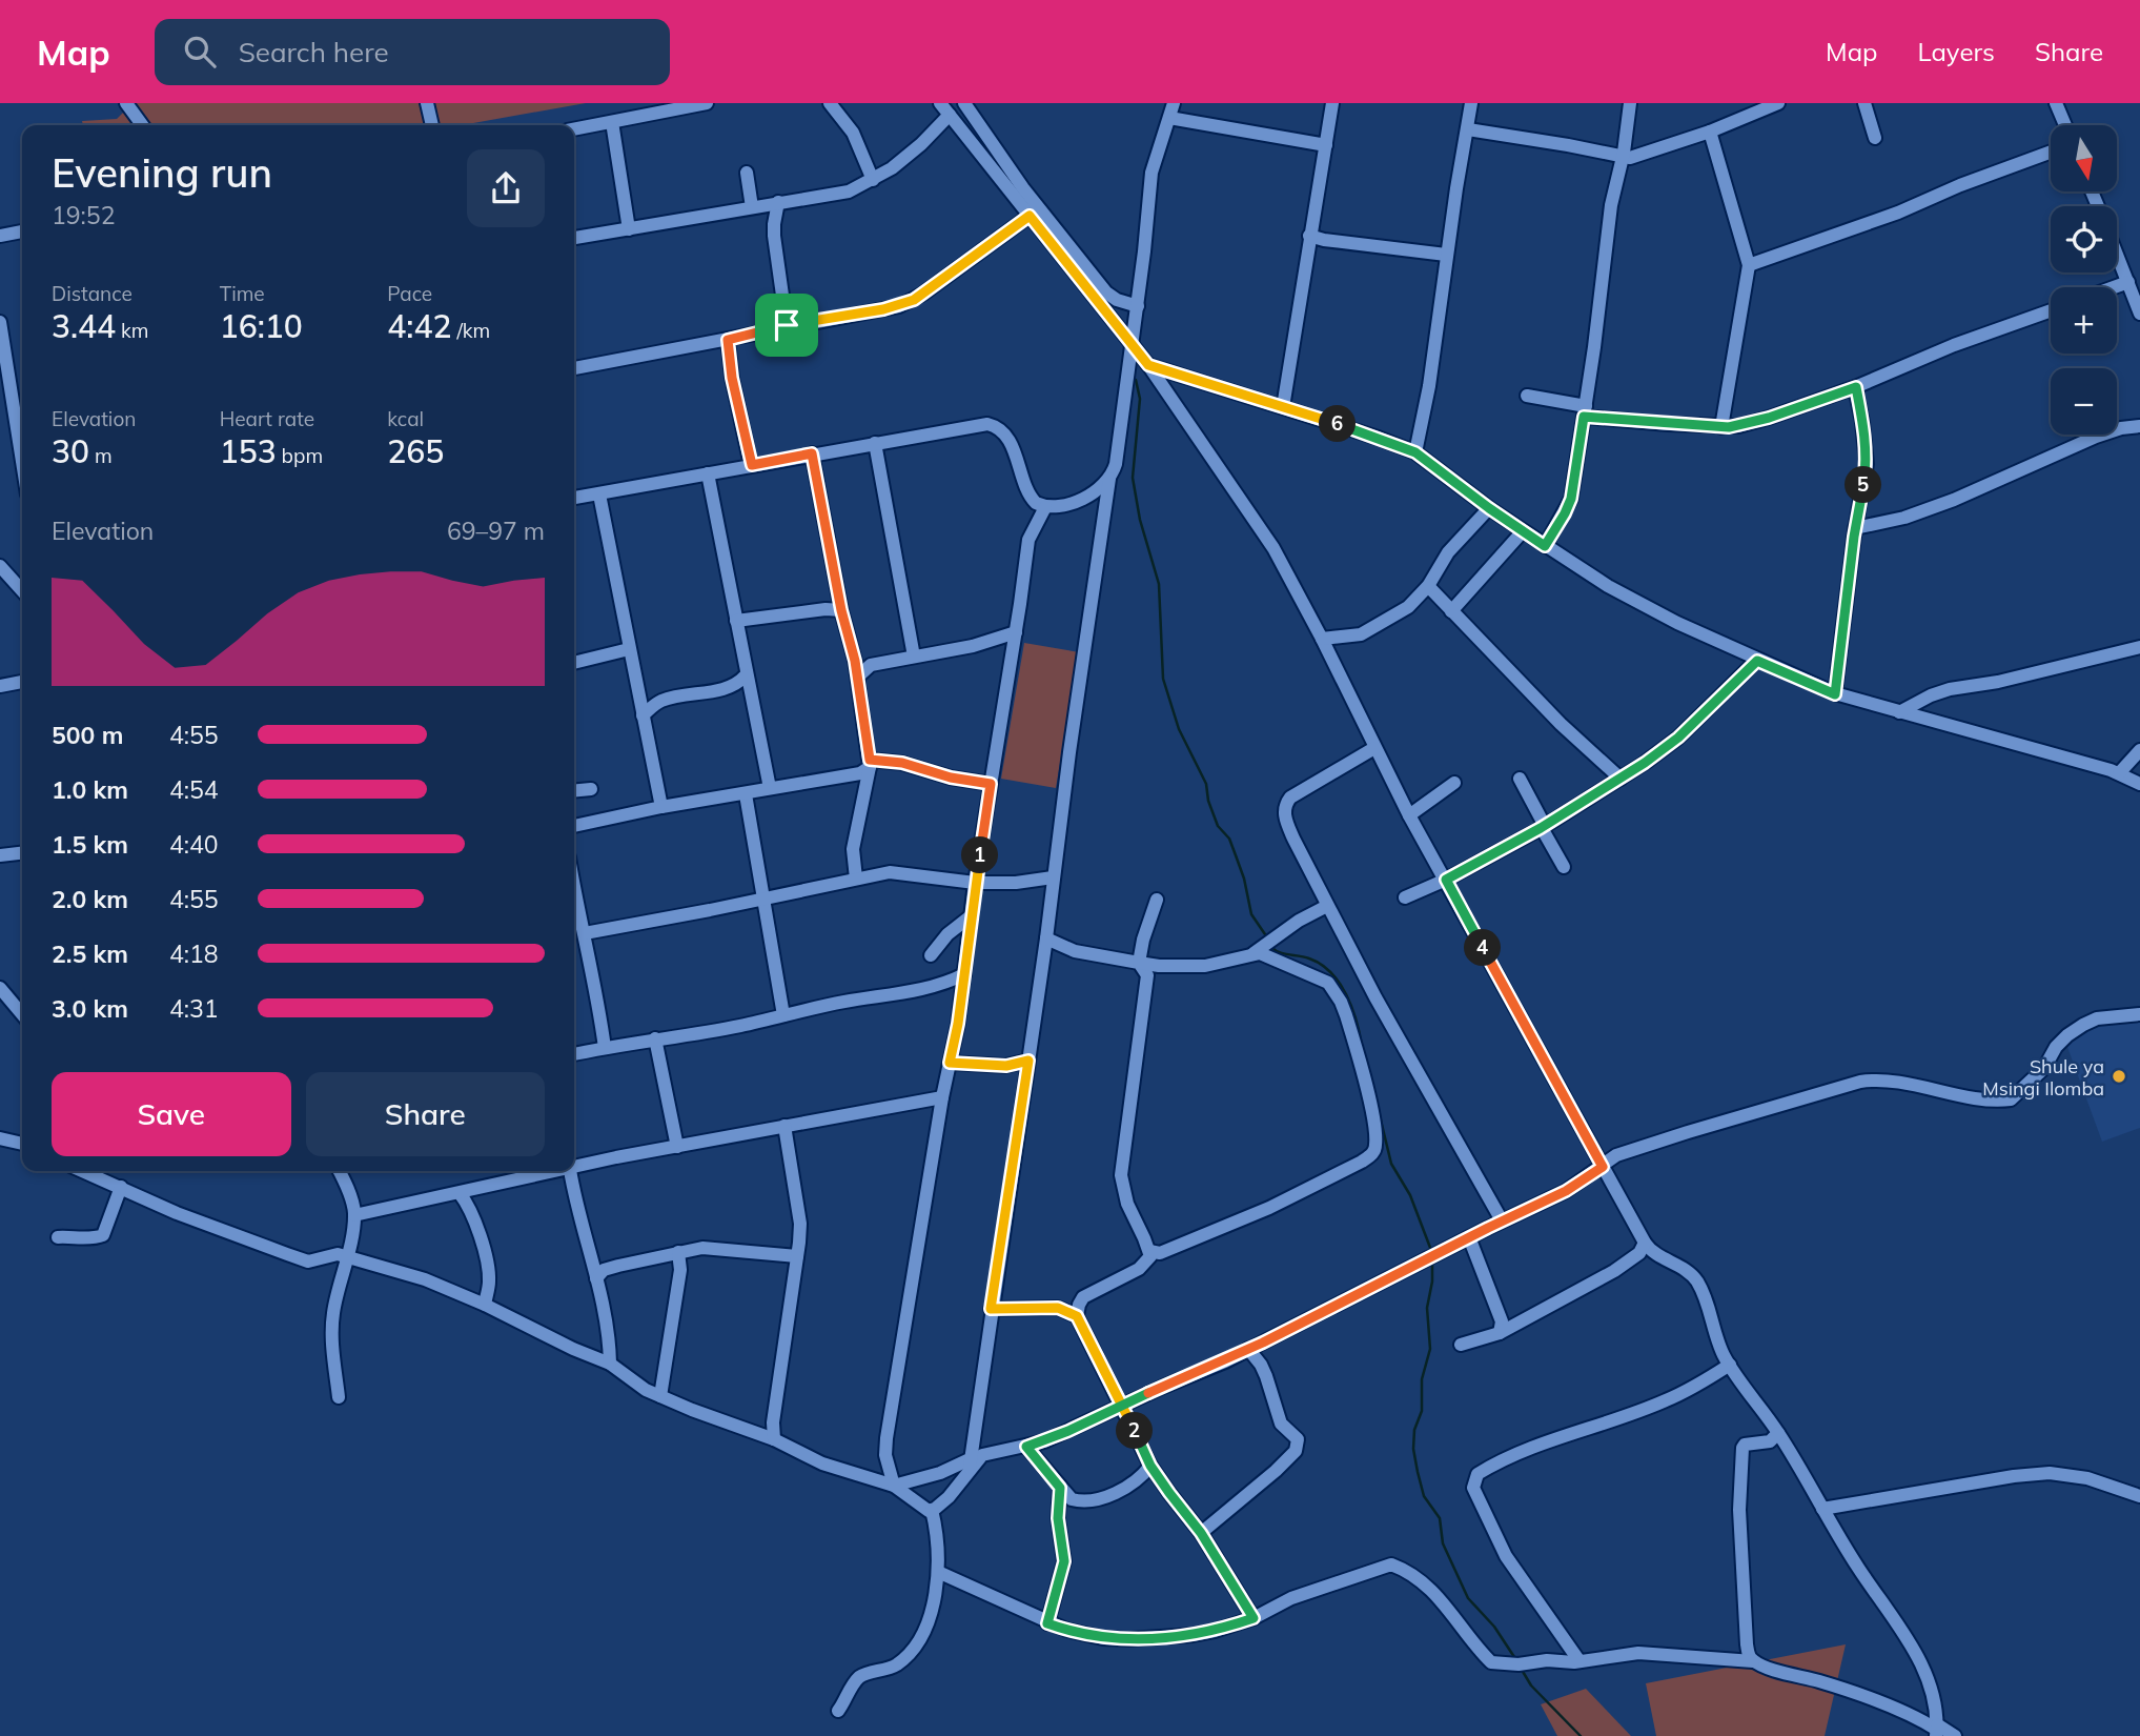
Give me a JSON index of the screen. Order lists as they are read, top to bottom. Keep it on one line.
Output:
{"places":["Shule ya Msingi Ilomba"],"north":"bottom","page":{"header":"Map","search":"Search here","nav":["Map","Layers","Share"],"map_buttons":["+","−"],"heading":["Evening run","19:52"],"stats":[["Distance","3.44 km"],["Time","16:10"],["Pace","4:42 /km"],["Elevation","30 m"],["Heart rate","153 bpm"],["kcal","265"]],"pins":["6","5","1","4","2"],"chart":["Elevation","69–97 m"],"list":[{"name":"500 m","note":"4:55"},{"name":"1.0 km","note":"4:54"},{"name":"1.5 km","note":"4:40"},{"name":"2.0 km","note":"4:55"},{"name":"2.5 km","note":"4:18"},{"name":"3.0 km","note":"4:31"}],"buttons":["Save","Share"]}}
